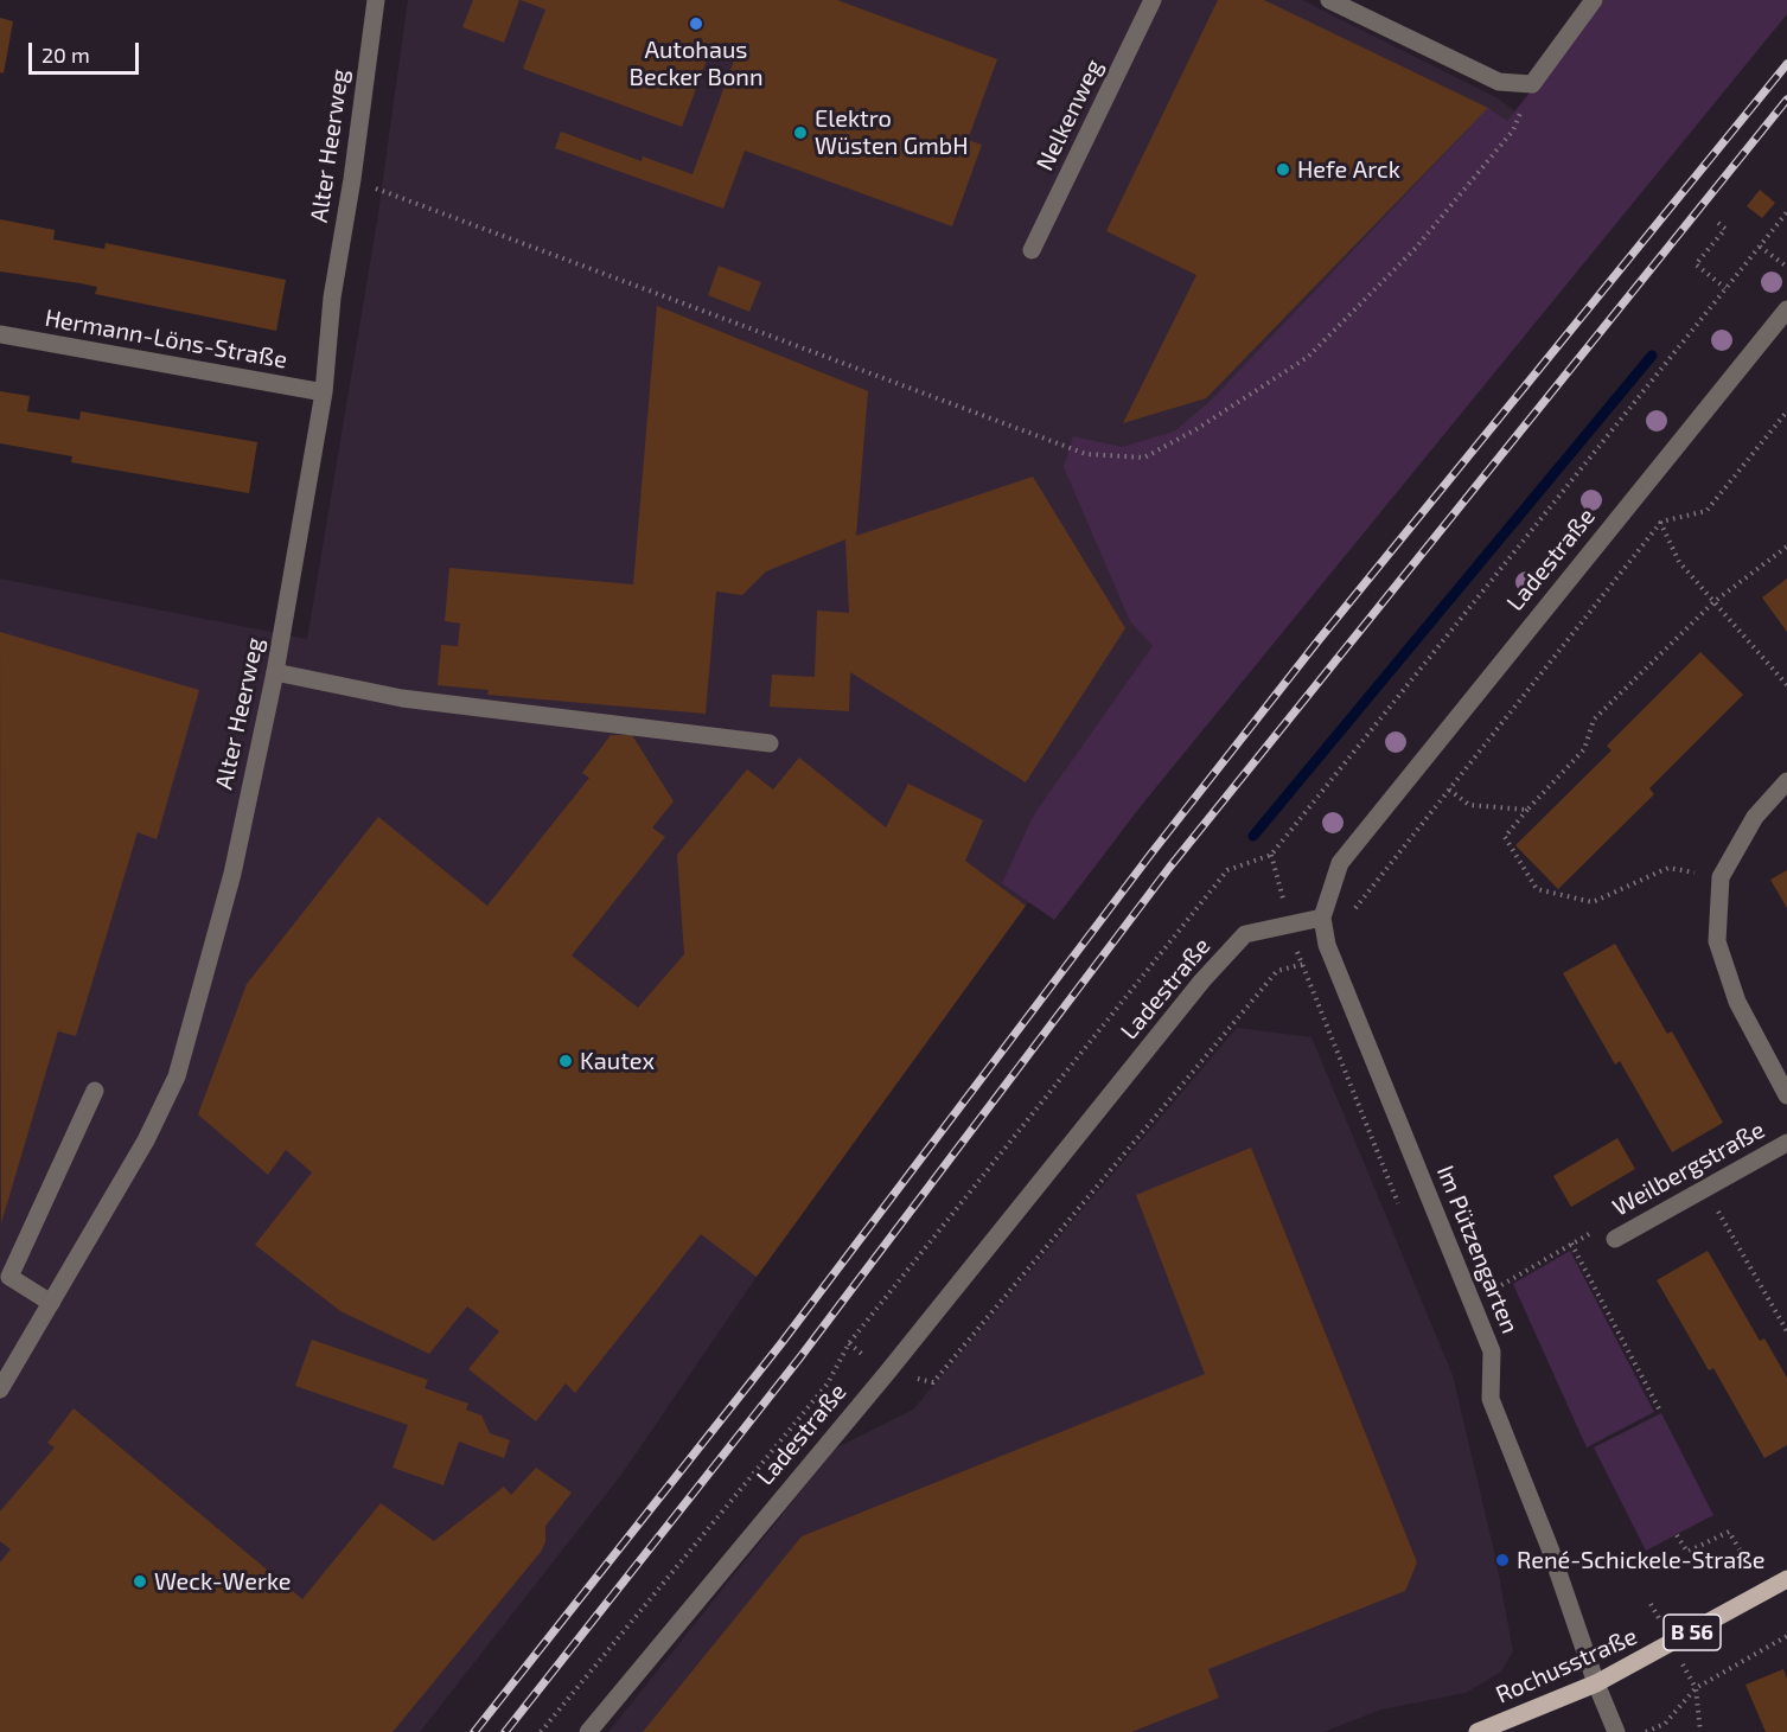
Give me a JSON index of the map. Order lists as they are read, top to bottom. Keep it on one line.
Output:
{"streets":{"main road":["B 56","Rochusstraße"],"street":["Nelkenweg","Alter Heerweg","Hermann-Löns-Straße","Ladestraße","Weilbergstraße","Im Pützengarten"]},"crossings":[["Alter Heerweg","Hermann-Löns-Straße"],["Ladestraße","Im Pützengarten"],["Im Pützengarten","Rochusstraße"]],"places":["Autohaus Becker Bonn","Elektro Wüsten GmbH","Hefe Arck","Kautex","René-Schickele-Straße","Weck-Werke"],"scale_bar":"20 m"}
